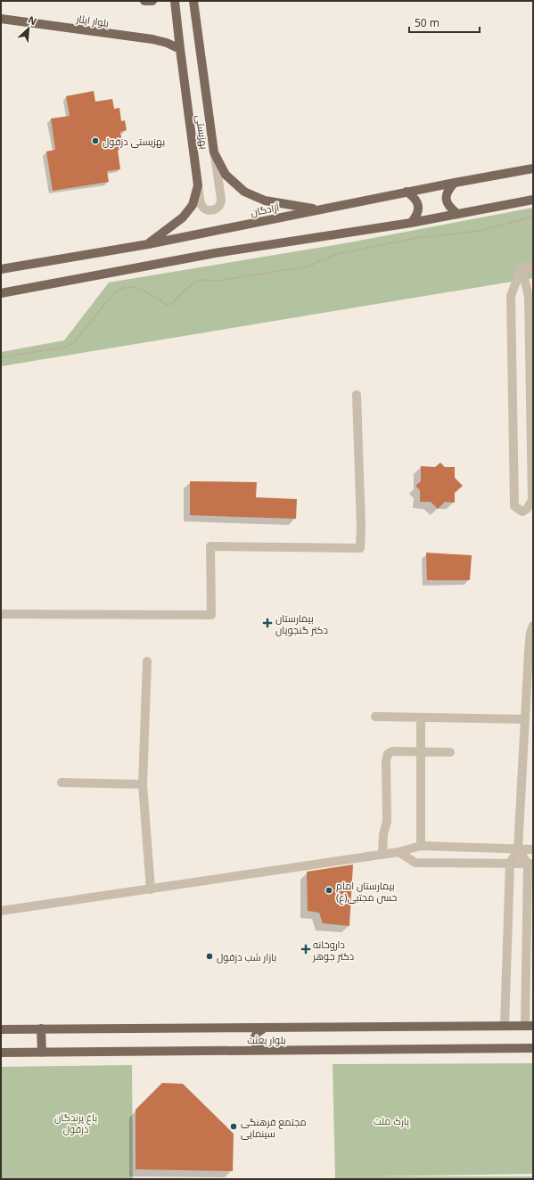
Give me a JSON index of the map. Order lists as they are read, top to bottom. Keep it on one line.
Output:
{"streets":{"main road":["بلوار ایثار","بهزیستی","آزادگان","بلوار بعثت"]},"crossings":[["بلوار ایثار","بهزیستی"],["بهزیستی","آزادگان"]],"parks":["باغ پرندگان دزفول","پارک ملت"],"places":{"other":["بهزیستی دزفول","بیمارستان امام حسن مجتبی(ع)","بازار شب دزفول","مجتمع فرهنگی سینمایی"],"health":["بیمارستان دکتر گنجویان","داروخانه دکتر جوهر"]},"scale_bar":"50 m","north":"top right"}
